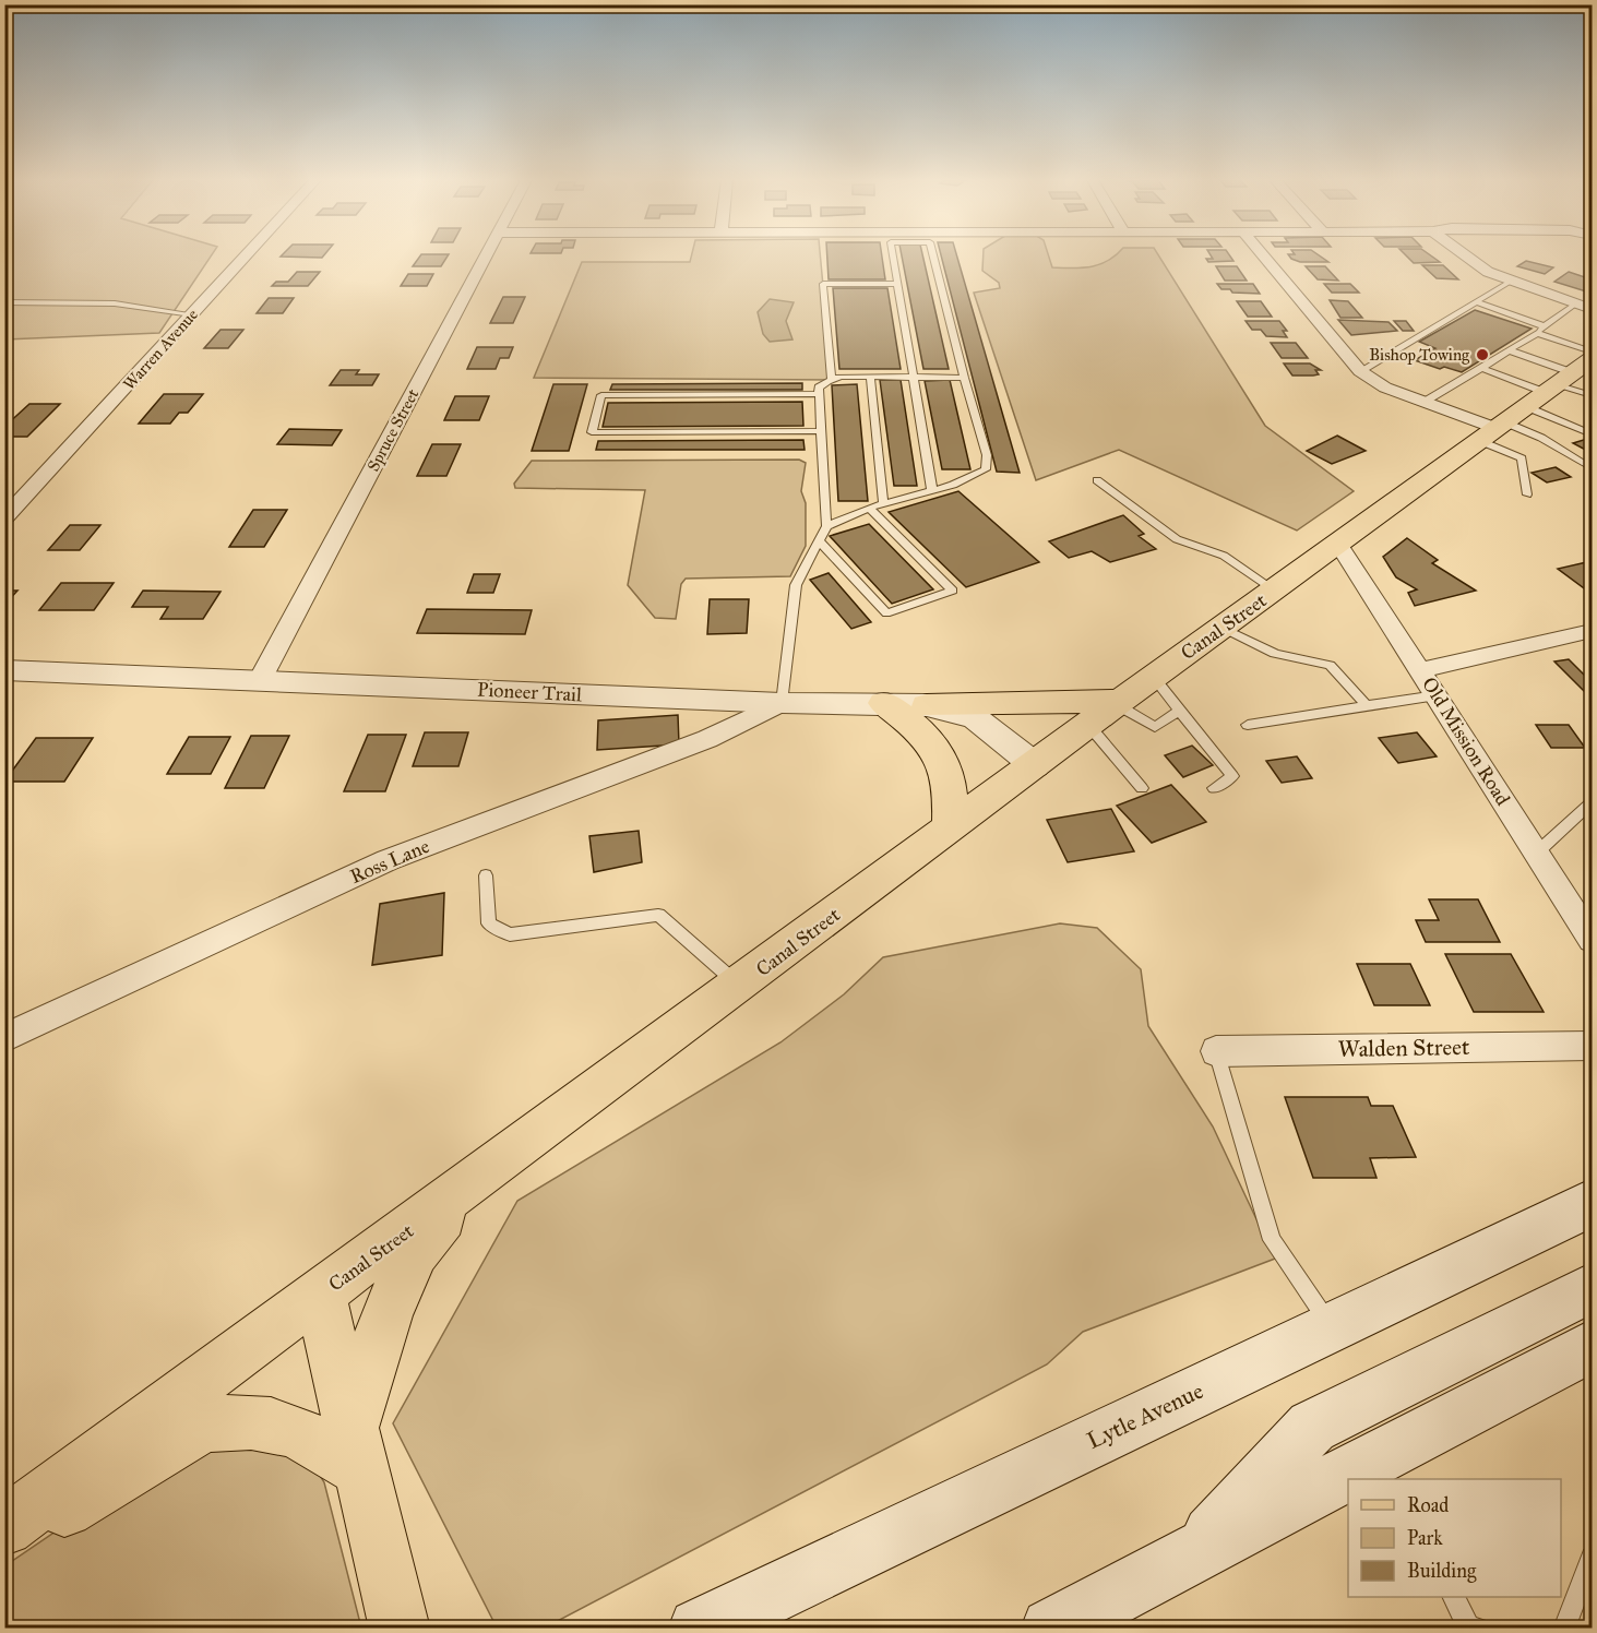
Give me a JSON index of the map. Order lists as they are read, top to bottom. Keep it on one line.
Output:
{"streets":{"main road":["Canal Street","Lytle Avenue"],"street":["Warren Avenue","Spruce Street","Pioneer Trail","Old Mission Road","Ross Lane","Walden Street"]},"crossings":[["Spruce Street","Pioneer Trail"],["Canal Street","Pioneer Trail"],["Canal Street","Old Mission Road"],["Pioneer Trail","Ross Lane"]],"places":["Bishop Towing"],"legend":["Road","Park","Building"]}
